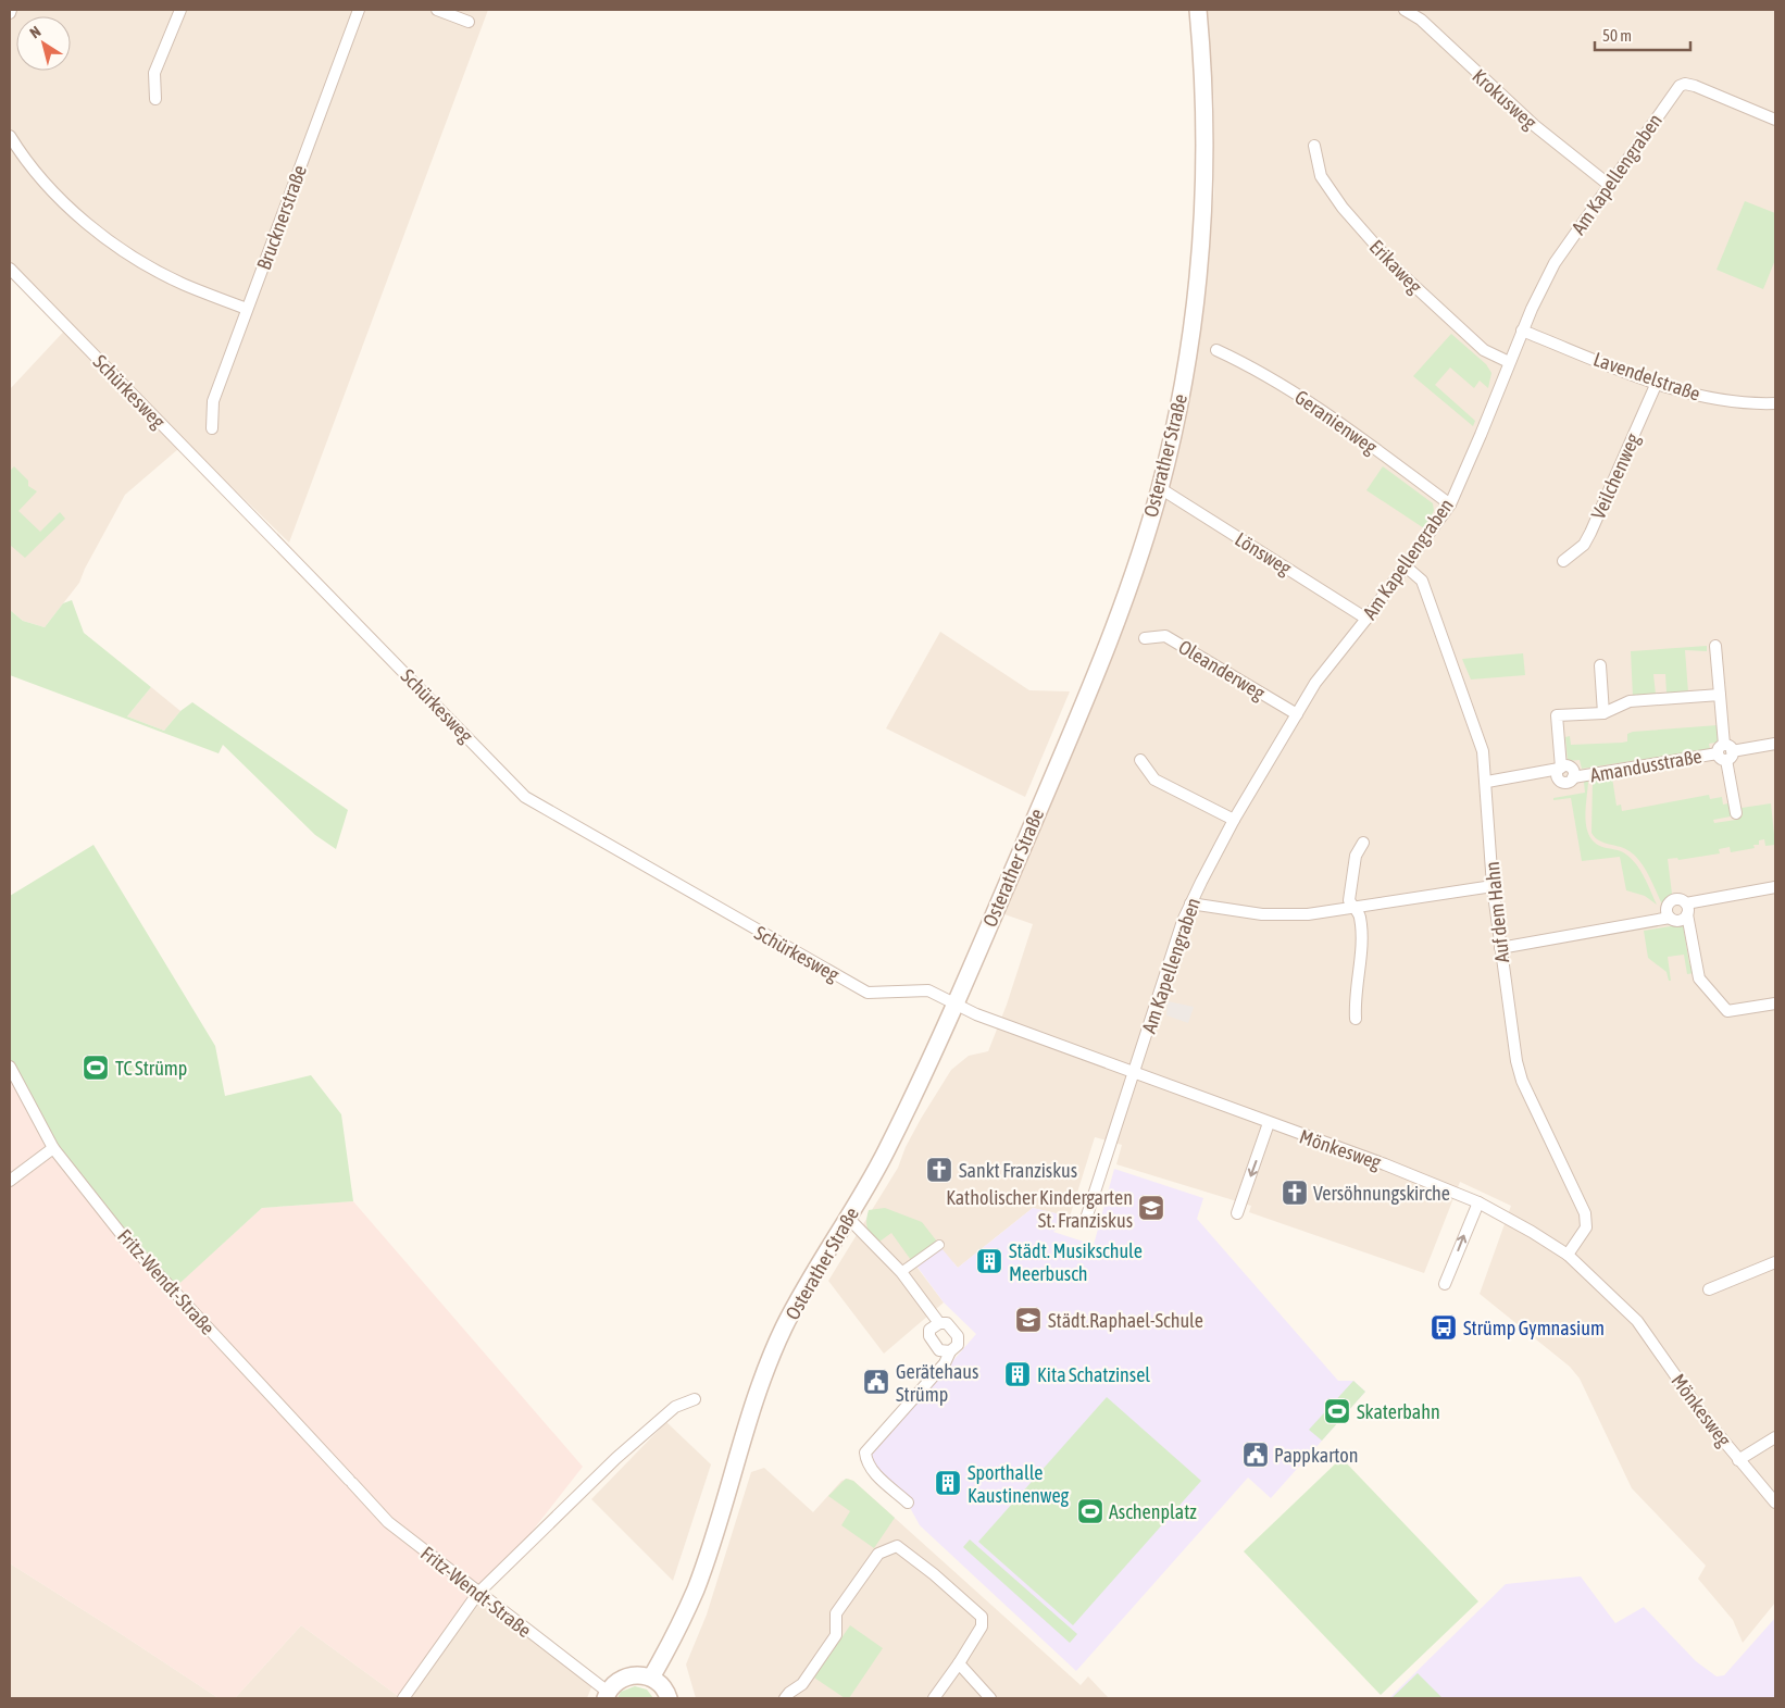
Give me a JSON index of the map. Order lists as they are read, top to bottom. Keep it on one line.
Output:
{"streets":{"main road":["Osterather Straße"],"street":["Krokusweg","Am Kapellengraben","Brucknerstraße","Erikaweg","Lavendelstraße","Schürkesweg","Geranienweg","Veilchenweg","Lönsweg","Oleanderweg","Amandusstraße","Auf dem Hahn","Mönkesweg","Fritz-Wendt-Straße"]},"crossings":[["Krokusweg","Am Kapellengraben"],["Am Kapellengraben","Erikaweg"],["Am Kapellengraben","Lavendelstraße"],["Am Kapellengraben","Geranienweg"],["Am Kapellengraben","Lönsweg"],["Am Kapellengraben","Oleanderweg"],["Am Kapellengraben","Auf dem Hahn"],["Am Kapellengraben","Mönkesweg"],["Lavendelstraße","Veilchenweg"],["Schürkesweg","Osterather Straße"],["Schürkesweg","Mönkesweg"],["Osterather Straße","Lönsweg"],["Osterather Straße","Mönkesweg"],["Auf dem Hahn","Mönkesweg"]],"places":{"sports":["TC Strümp","Skaterbahn","Aschenplatz"],"church":["Sankt Franziskus","Versöhnungskirche"],"school or university":["Katholischer Kindergarten St. Franziskus","Städt.Raphael-Schule"],"building":["Städt. Musikschule Meerbusch","Kita Schatzinsel","Sporthalle Kaustinenweg"],"bus stop":["Strümp Gymnasium"],"public building":["Gerätehaus Strümp","Pappkarton"]},"scale_bar":"50 m","north":"top left"}
